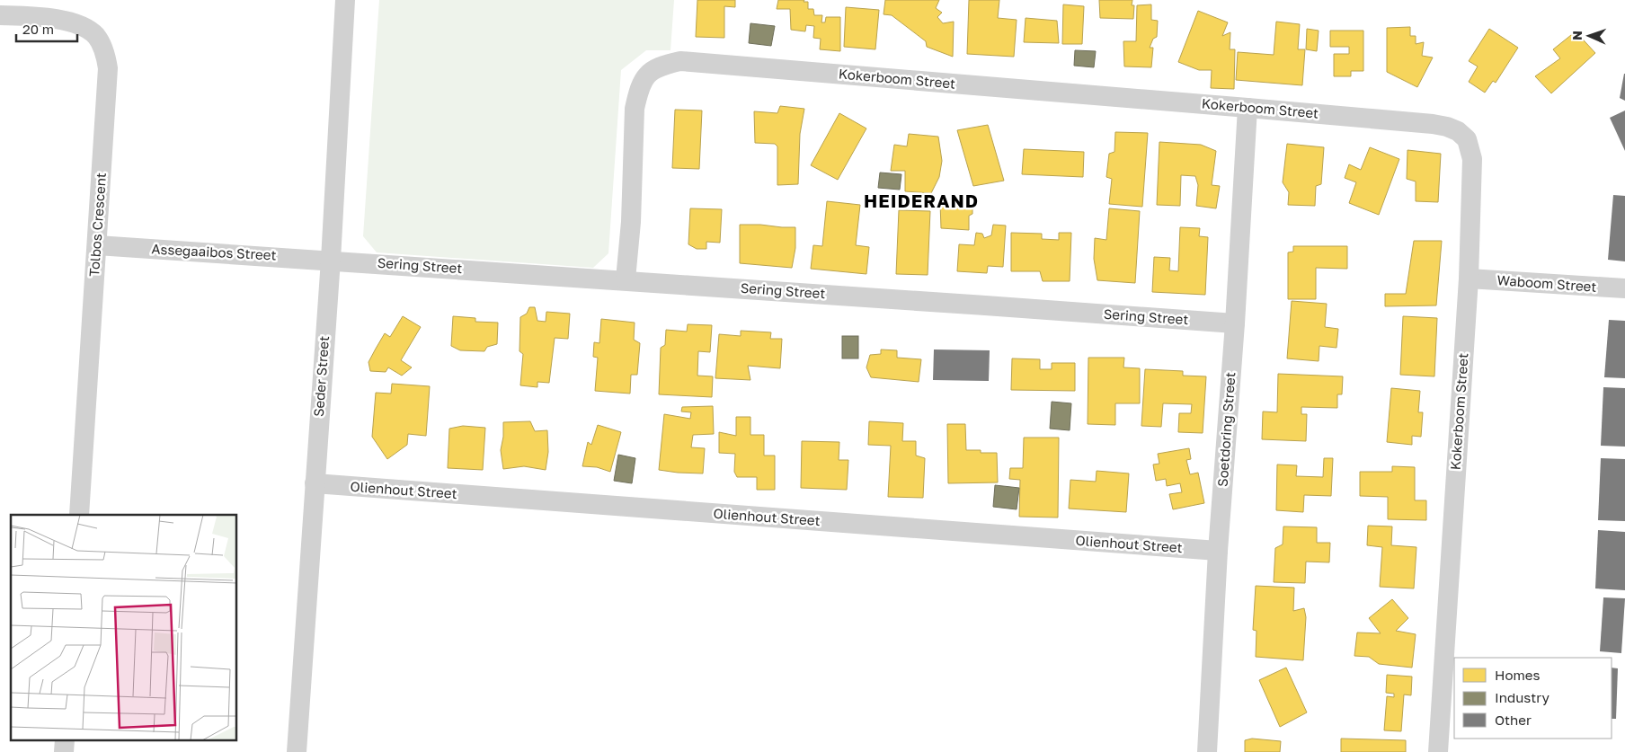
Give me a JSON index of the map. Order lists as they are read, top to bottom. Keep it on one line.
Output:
{"streets":{"street":["Kokerboom Street","Tolbos Crescent","Assegaaibos Street","Sering Street","Waboom Street","Seder Street","Soetdoring Street","Olienhout Street"]},"crossings":[["Kokerboom Street","Sering Street"],["Kokerboom Street","Waboom Street"],["Kokerboom Street","Soetdoring Street"],["Tolbos Crescent","Assegaaibos Street"],["Assegaaibos Street","Sering Street"],["Assegaaibos Street","Seder Street"],["Sering Street","Seder Street"],["Sering Street","Soetdoring Street"],["Seder Street","Olienhout Street"],["Soetdoring Street","Olienhout Street"]],"districts":["HEIDERAND"],"legend":["Homes","Industry","Other"],"scale_bar":"20 m","north":"left"}
